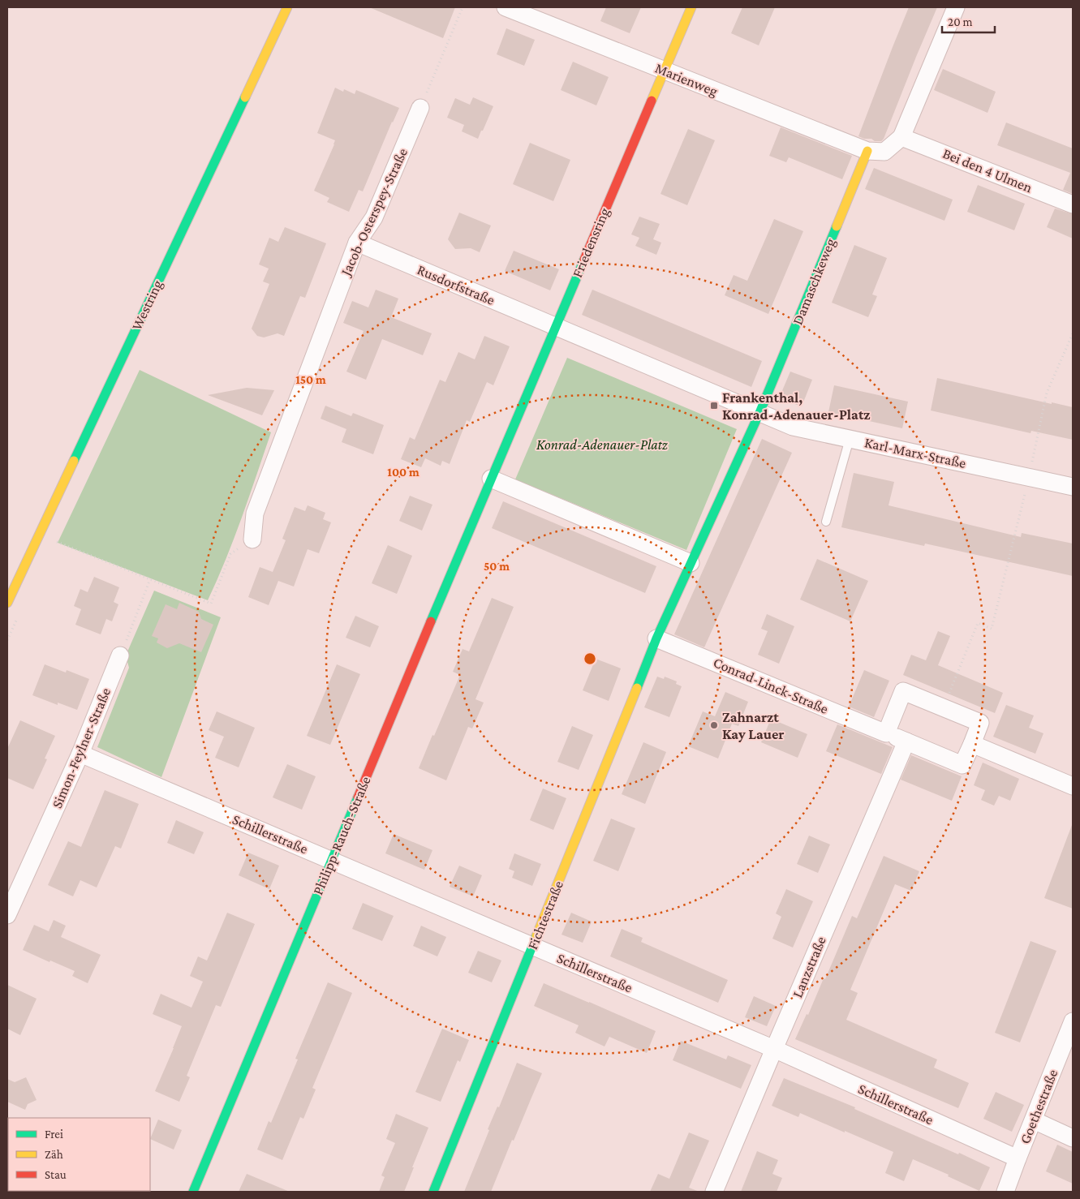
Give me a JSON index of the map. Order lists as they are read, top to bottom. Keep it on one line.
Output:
{"streets":{"street":["Marienweg","Bei den 4 Ulmen","Jacob-Osterspey-Straße","Friedensring","Damaschkeweg","Rusdorfstraße","Westring","Karl-Marx-Straße","Conrad-Linck-Straße","Simon-Feylner-Straße","Schillerstraße","Philipp-Rauch-Straße","Fichtestraße","Lanzstraße","Goethestraße"]},"crossings":[["Marienweg","Friedensring"],["Marienweg","Damaschkeweg"],["Jacob-Osterspey-Straße","Rusdorfstraße"],["Friedensring","Rusdorfstraße"],["Friedensring","Philipp-Rauch-Straße"],["Damaschkeweg","Karl-Marx-Straße"],["Conrad-Linck-Straße","Fichtestraße"],["Conrad-Linck-Straße","Lanzstraße"],["Simon-Feylner-Straße","Schillerstraße"],["Schillerstraße","Philipp-Rauch-Straße"],["Schillerstraße","Fichtestraße"],["Schillerstraße","Lanzstraße"],["Schillerstraße","Goethestraße"]],"parks":["Konrad-Adenauer-Platz"],"places":{"transit":["Frankenthal, Konrad-Adenauer-Platz"],"other":["Zahnarzt Kay Lauer"]},"legend":["Frei","Zäh","Stau"],"scale_bar":"20 m","rings":["150 m","100 m","50 m"]}
